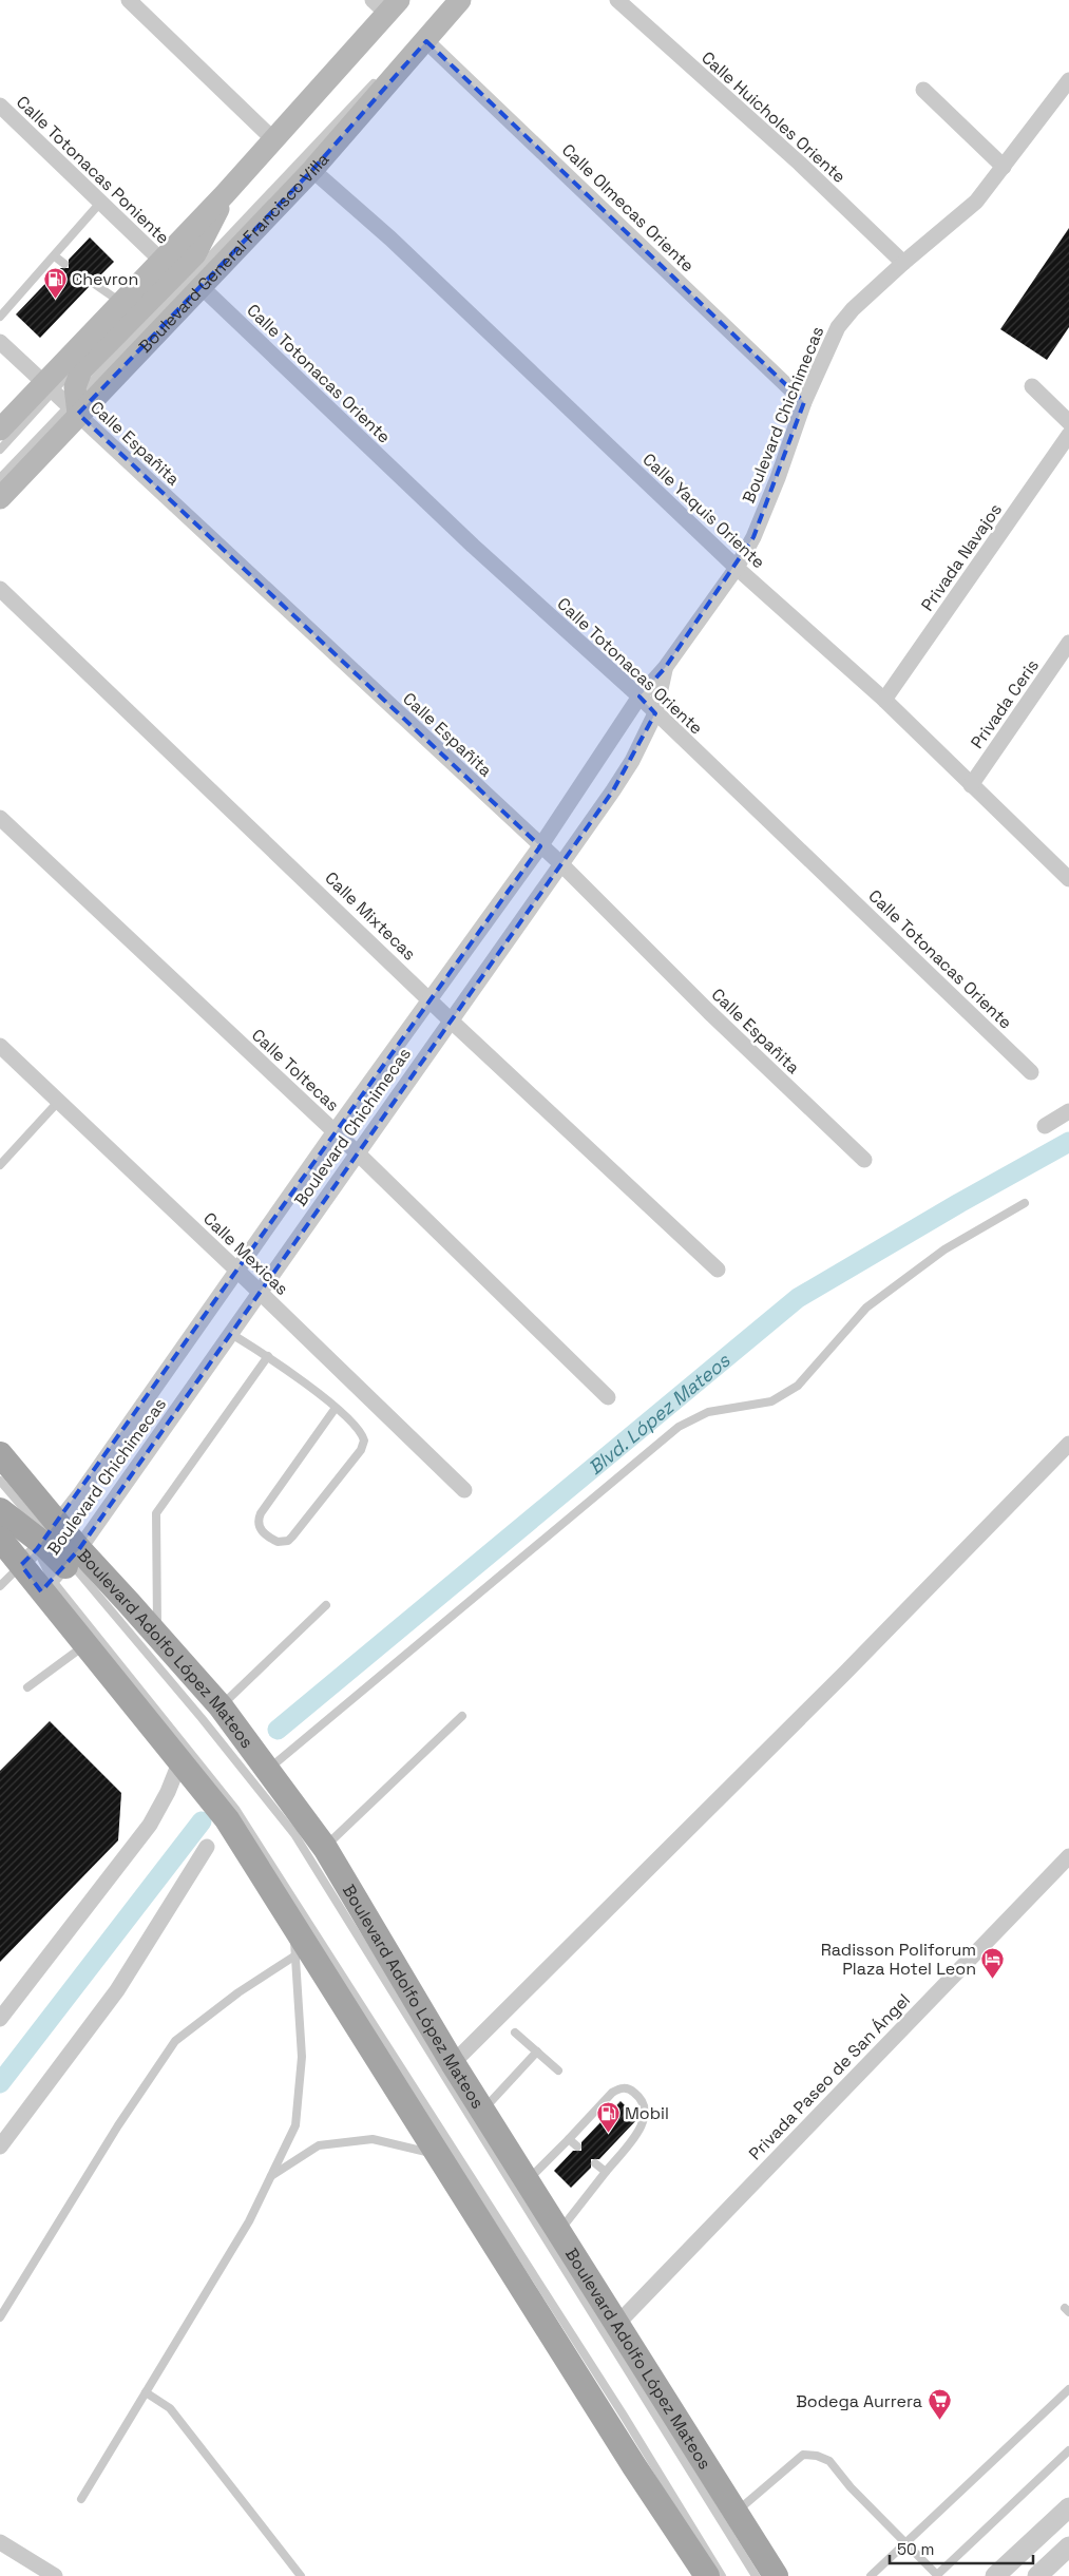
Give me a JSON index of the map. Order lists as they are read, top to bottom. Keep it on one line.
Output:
{"streets":{"main road":["Boulevard General Francisco Villa","Boulevard Adolfo López Mateos"],"street":["Calle Huicholes Oriente","Calle Totonacas Poniente","Calle Olmecas Oriente","Calle Totonacas Oriente","Boulevard Chichimecas","Calle Españita","Calle Yaquis Oriente","Privada Navajos","Privada Ceris","Calle Mixtecas","Calle Toltecas","Calle Mexicas","Privada Paseo de San Ángel"]},"crossings":[["Calle Huicholes Oriente","Boulevard Chichimecas"],["Calle Olmecas Oriente","Boulevard General Francisco Villa"],["Calle Olmecas Oriente","Boulevard Chichimecas"],["Boulevard General Francisco Villa","Calle Totonacas Oriente"],["Boulevard General Francisco Villa","Calle Españita"],["Boulevard General Francisco Villa","Calle Yaquis Oriente"],["Calle Totonacas Oriente","Boulevard Chichimecas"],["Boulevard Chichimecas","Calle Españita"],["Boulevard Chichimecas","Calle Yaquis Oriente"],["Boulevard Chichimecas","Calle Mixtecas"],["Boulevard Chichimecas","Calle Toltecas"],["Boulevard Chichimecas","Calle Mexicas"],["Boulevard Chichimecas","Boulevard Adolfo López Mateos"],["Calle Yaquis Oriente","Privada Navajos"],["Calle Yaquis Oriente","Privada Ceris"],["Boulevard Adolfo López Mateos","Privada Paseo de San Ángel"]],"water":["Blvd. López Mateos"],"places":{"fuel station":["Chevron","Mobil"],"hotel":["Radisson Poliforum Plaza Hotel Leon"],"supermarket":["Bodega Aurrera"]},"scale_bar":"50 m"}
